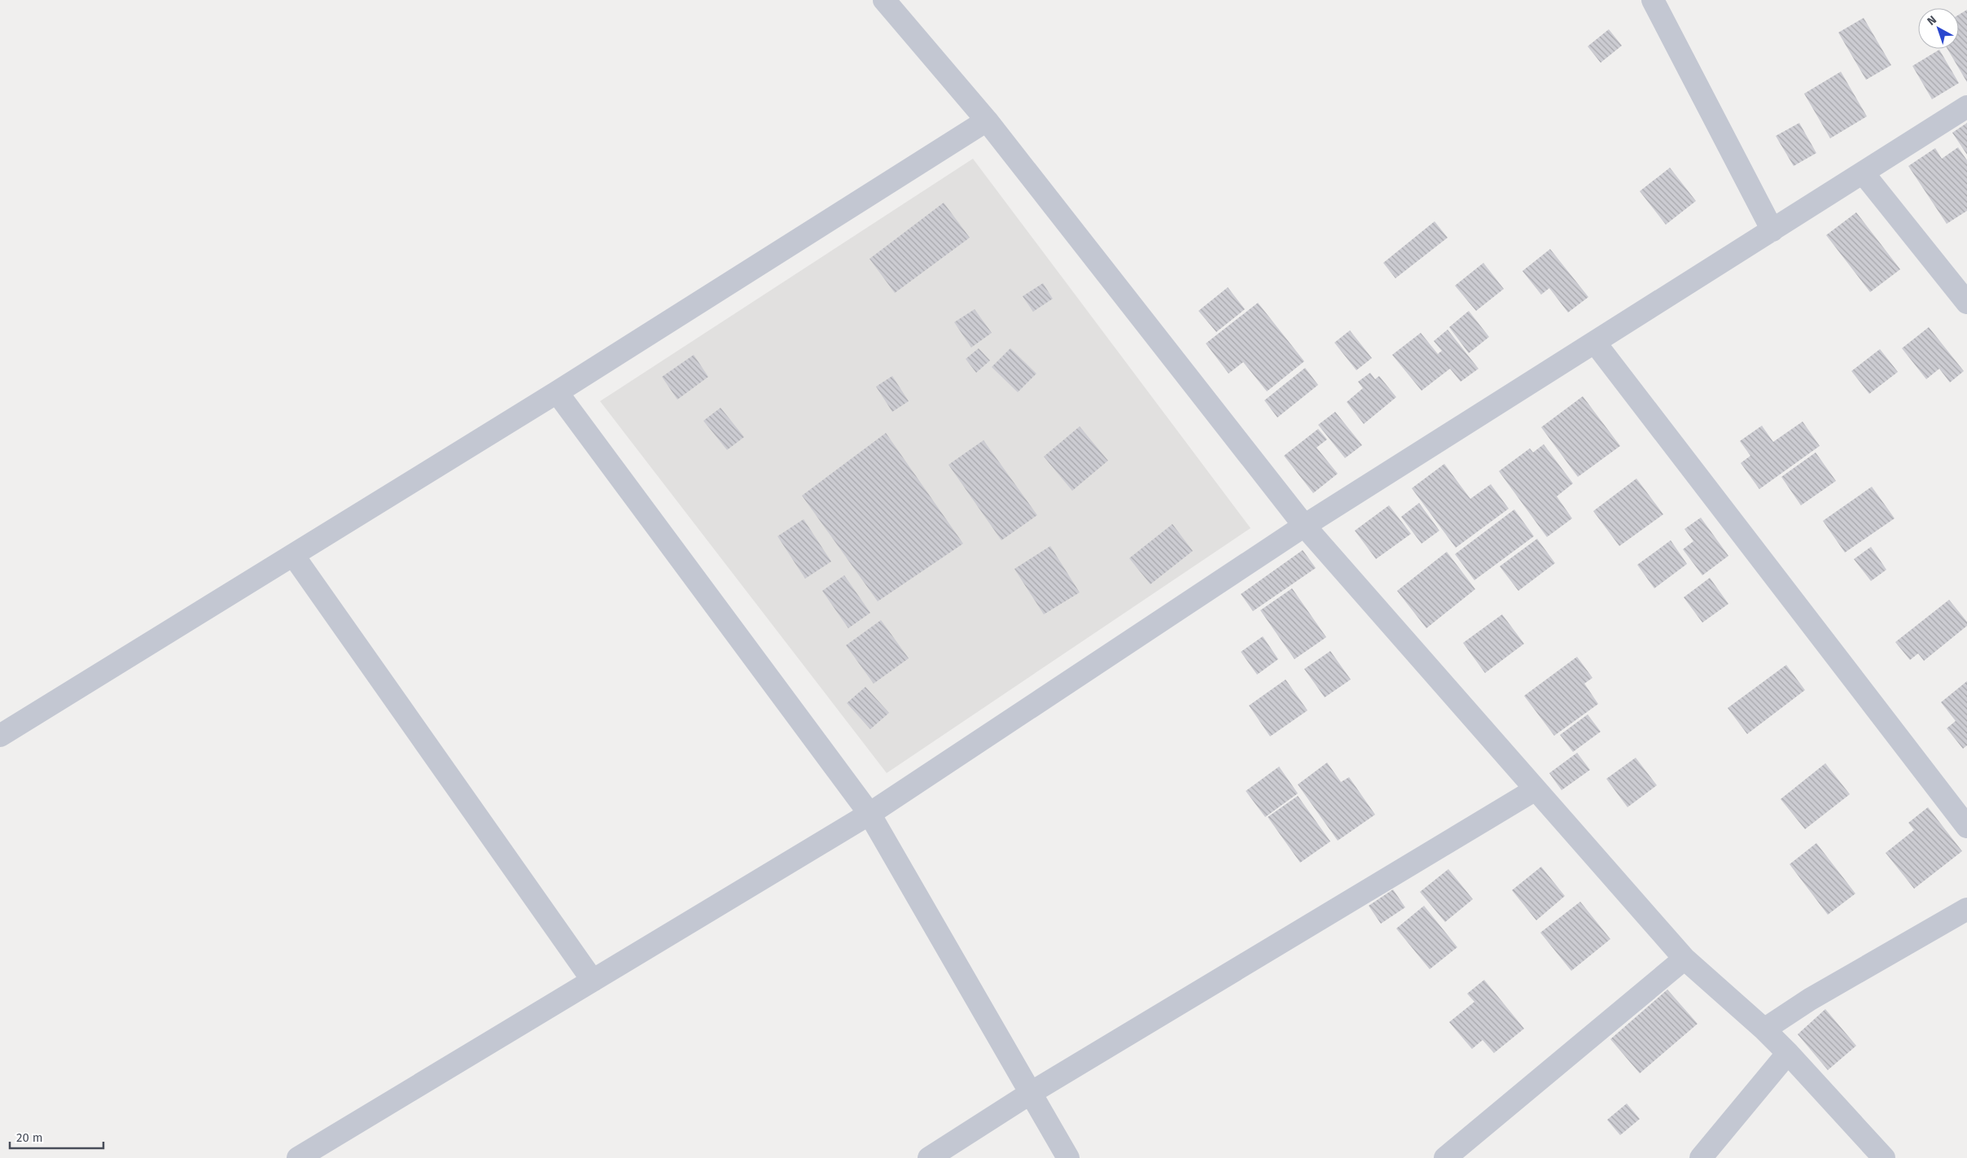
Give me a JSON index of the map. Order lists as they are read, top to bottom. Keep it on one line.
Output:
{"scale_bar":"20 m","north":"top left"}
